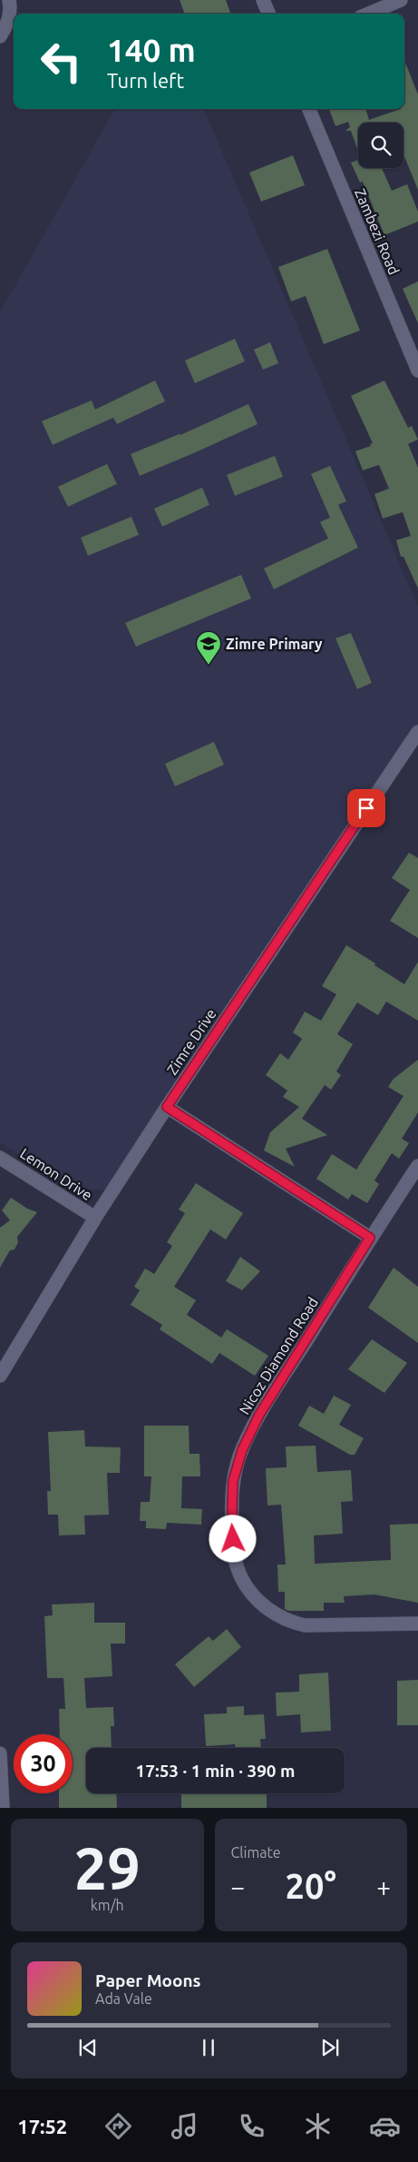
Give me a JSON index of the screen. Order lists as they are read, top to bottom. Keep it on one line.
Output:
{"streets":{"street":["Zambezi Road","Zimre Drive","Lemon Drive","Nicoz Diamond Road"]},"crossings":[["Zimre Drive","Lemon Drive"]],"places":{"school or university":["Zimre Primary"]},"page":{"turn":["140 m","Turn left"],"limit":"30","trip":"17:53 · 1 min · 390 m","tile":[["29","km/h"],"Climate"],"heat":["−","20°","+"],"song":["Paper Moons","Ada Vale"],"tabs":"17:52"}}
